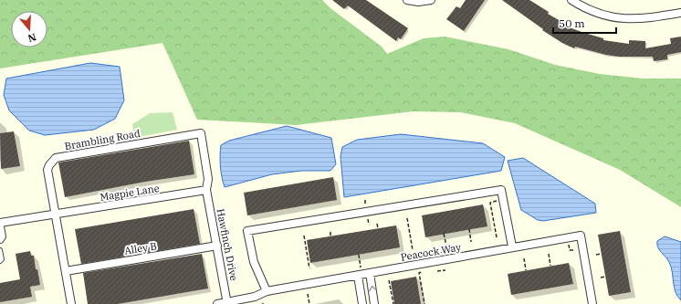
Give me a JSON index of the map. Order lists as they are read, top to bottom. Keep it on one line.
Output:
{"streets":{"street":["Brambling Road","Magpie Lane","Hawfinch Drive","Alley B","Peacock Way"]},"crossings":[["Brambling Road","Magpie Lane"],["Brambling Road","Hawfinch Drive"],["Brambling Road","Alley B"],["Magpie Lane","Hawfinch Drive"],["Hawfinch Drive","Alley B"],["Hawfinch Drive","Peacock Way"]],"scale_bar":"50 m","north":"bottom"}
